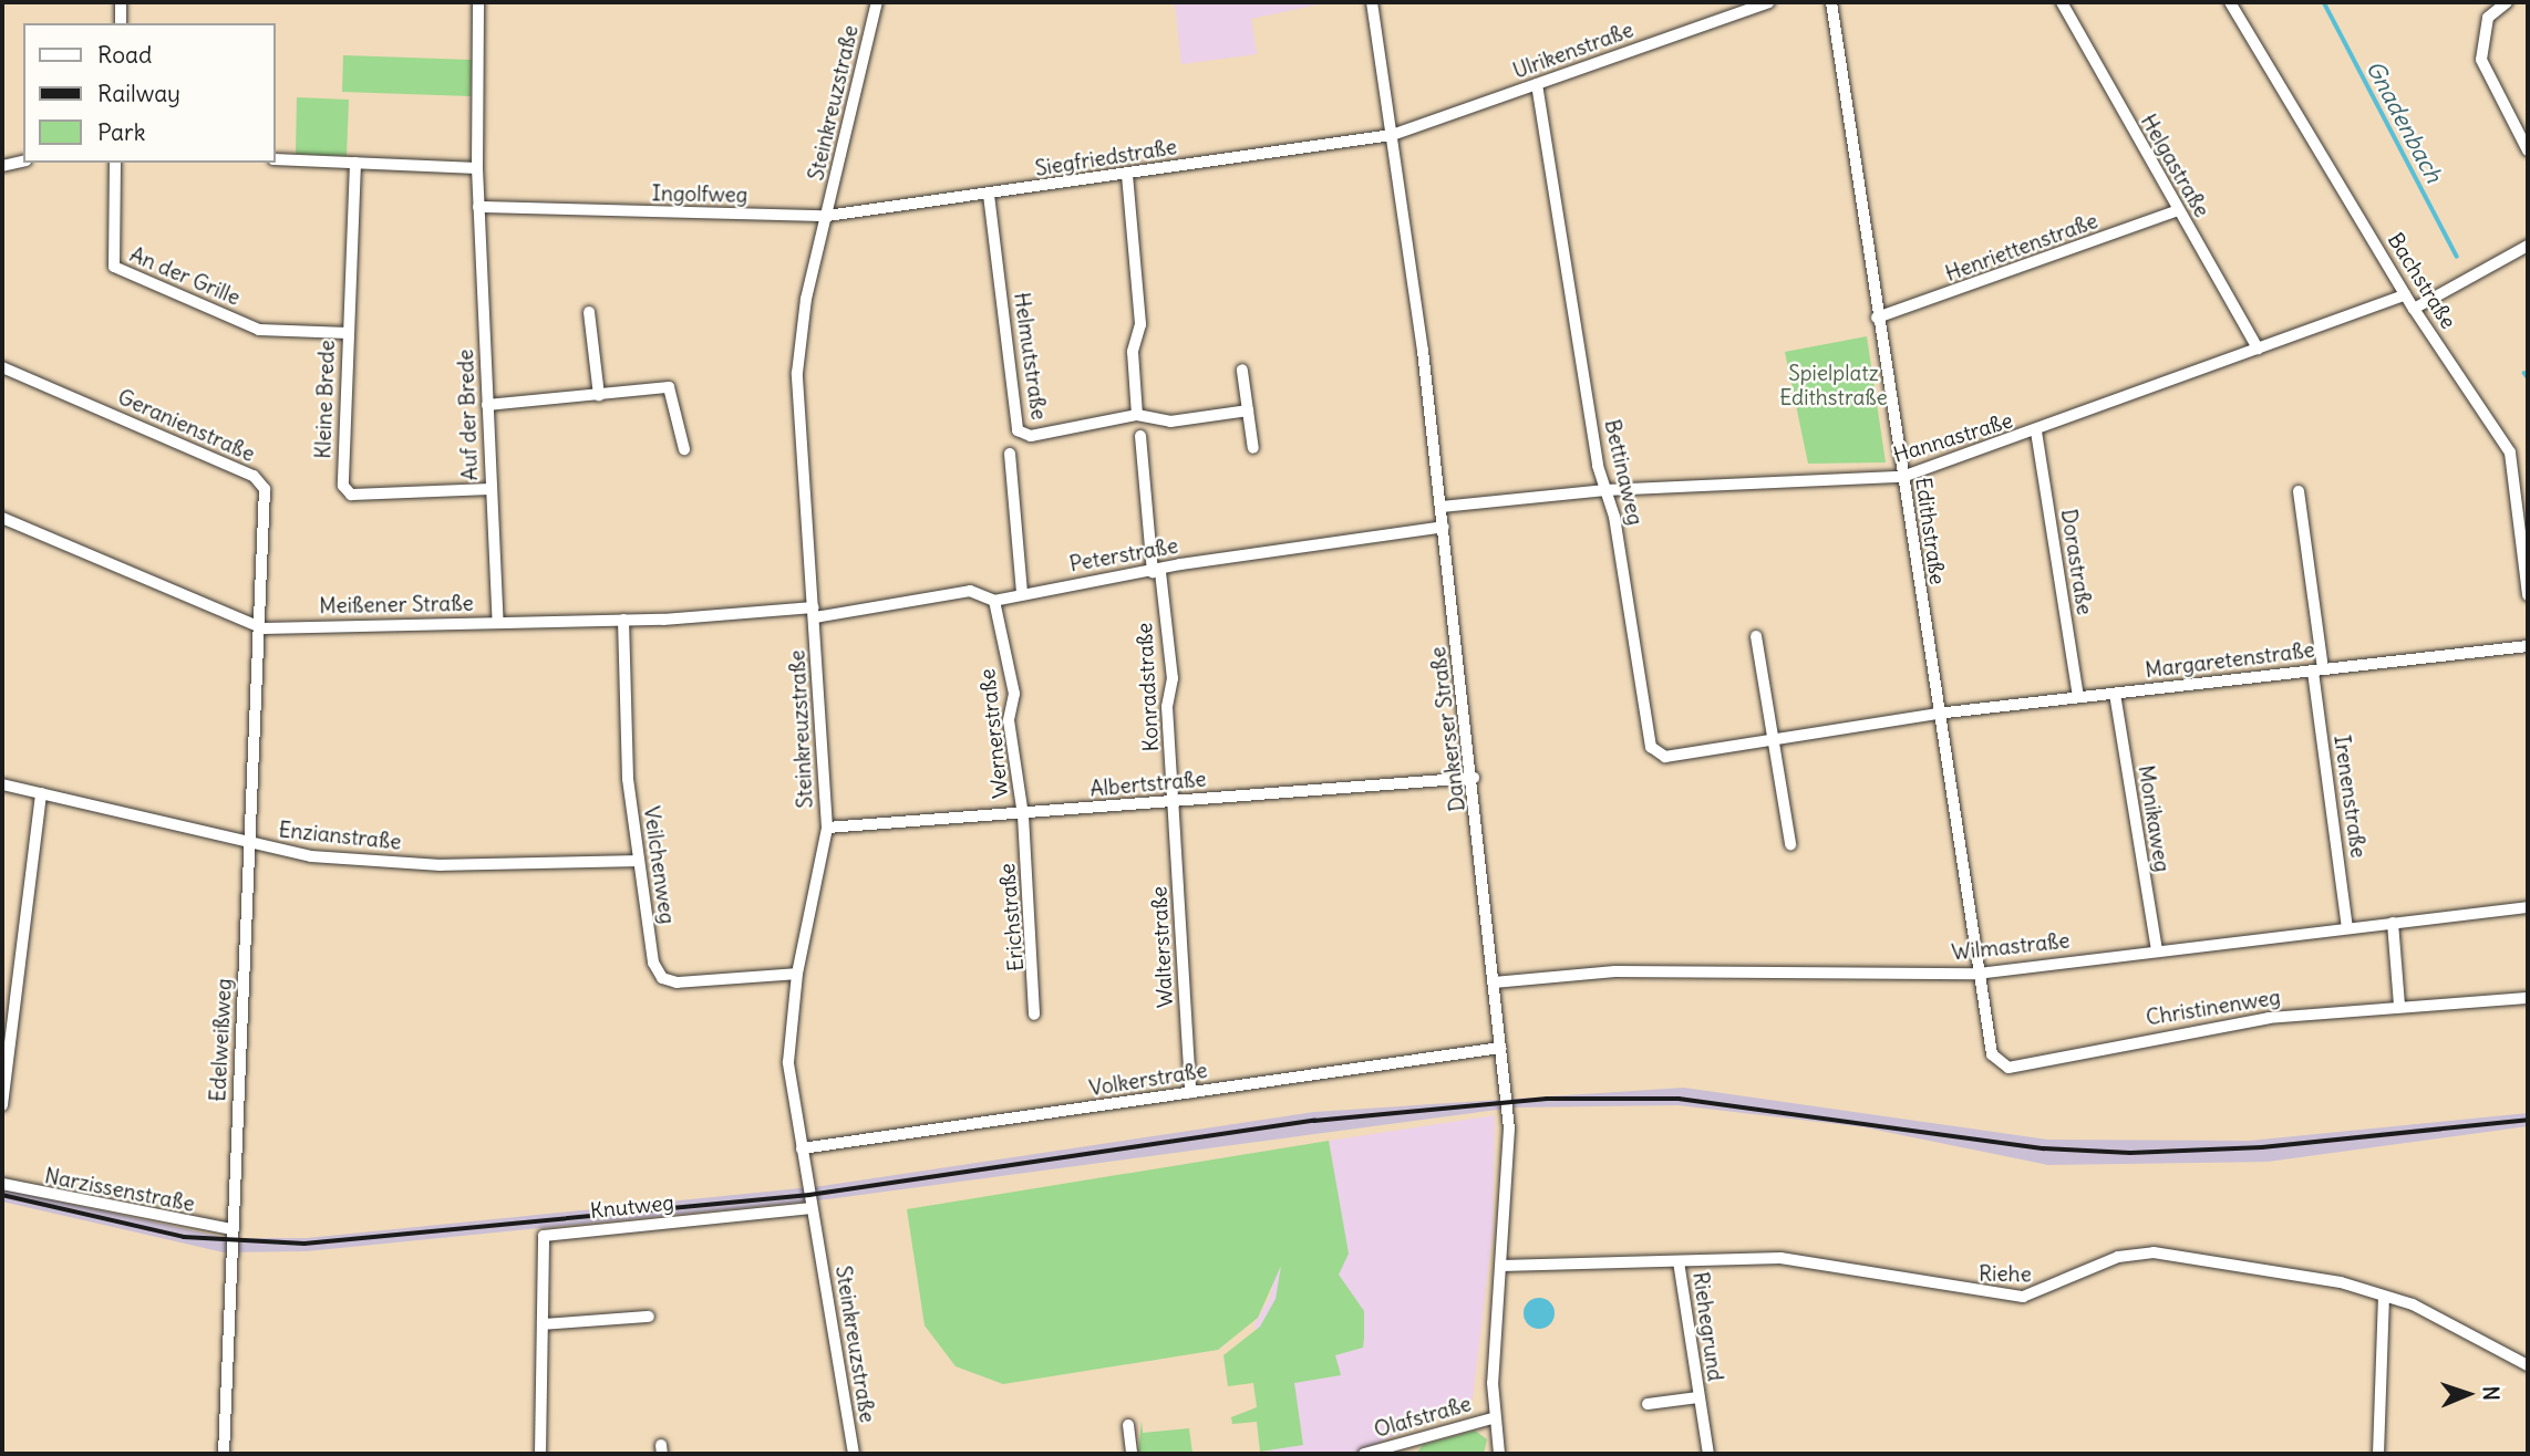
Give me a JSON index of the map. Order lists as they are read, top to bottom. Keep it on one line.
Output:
{"streets":{"street":["Ulrikenstraße","Steinkreuzstraße","Siegfriedstraße","Helgastraße","Ingolfweg","Henriettenstraße","An der Grille","Bachstraße","Helmutstraße","Kleine Brede","Auf der Brede","Geranienstraße","Hannastraße","Bettinaweg","Edithstraße","Peterstraße","Dorastraße","Meißener Straße","Margaretenstraße","Konradstraße","Dankerser Straße","Wernerstraße","Albertstraße","Irenenstraße","Monikaweg","Enzianstraße","Veilchenweg","Erichstraße","Walterstraße","Wilmastraße","Christinenweg","Edelweißweg","Volkerstraße","Narzissenstraße","Knutweg","Riehe","Riehegrund","Olafstraße"]},"crossings":[["Ulrikenstraße","Siegfriedstraße"],["Ulrikenstraße","Bettinaweg"],["Ulrikenstraße","Dankerser Straße"],["Steinkreuzstraße","Siegfriedstraße"],["Steinkreuzstraße","Ingolfweg"],["Steinkreuzstraße","Peterstraße"],["Steinkreuzstraße","Meißener Straße"],["Steinkreuzstraße","Albertstraße"],["Steinkreuzstraße","Veilchenweg"],["Steinkreuzstraße","Volkerstraße"],["Steinkreuzstraße","Knutweg"],["Siegfriedstraße","Ingolfweg"],["Siegfriedstraße","Helmutstraße"],["Siegfriedstraße","Dankerser Straße"],["Helgastraße","Henriettenstraße"],["Helgastraße","Hannastraße"],["Ingolfweg","Auf der Brede"],["Henriettenstraße","Edithstraße"],["An der Grille","Kleine Brede"],["Bachstraße","Hannastraße"],["Kleine Brede","Auf der Brede"],["Auf der Brede","Meißener Straße"],["Geranienstraße","Meißener Straße"],["Geranienstraße","Edelweißweg"],["Hannastraße","Bettinaweg"],["Hannastraße","Edithstraße"],["Hannastraße","Dorastraße"],["Hannastraße","Dankerser Straße"],["Bettinaweg","Edithstraße"],["Bettinaweg","Margaretenstraße"],["Edithstraße","Margaretenstraße"],["Edithstraße","Wilmastraße"],["Edithstraße","Christinenweg"],["Peterstraße","Meißener Straße"],["Peterstraße","Konradstraße"],["Peterstraße","Dankerser Straße"],["Peterstraße","Wernerstraße"],["Dorastraße","Margaretenstraße"],["Meißener Straße","Veilchenweg"],["Meißener Straße","Edelweißweg"],["Margaretenstraße","Irenenstraße"],["Margaretenstraße","Monikaweg"],["Konradstraße","Albertstraße"],["Konradstraße","Walterstraße"],["Dankerser Straße","Albertstraße"],["Dankerser Straße","Wilmastraße"],["Dankerser Straße","Volkerstraße"],["Dankerser Straße","Riehe"],["Dankerser Straße","Olafstraße"],["Wernerstraße","Albertstraße"],["Wernerstraße","Erichstraße"],["Albertstraße","Erichstraße"],["Albertstraße","Walterstraße"],["Irenenstraße","Wilmastraße"],["Monikaweg","Wilmastraße"],["Enzianstraße","Veilchenweg"],["Enzianstraße","Edelweißweg"],["Walterstraße","Volkerstraße"],["Wilmastraße","Christinenweg"],["Edelweißweg","Narzissenstraße"],["Riehe","Riehegrund"]],"water":["Gnadenbach"],"parks":["Spielplatz Edithstraße"],"legend":["Road","Railway","Park"],"north":"right"}
